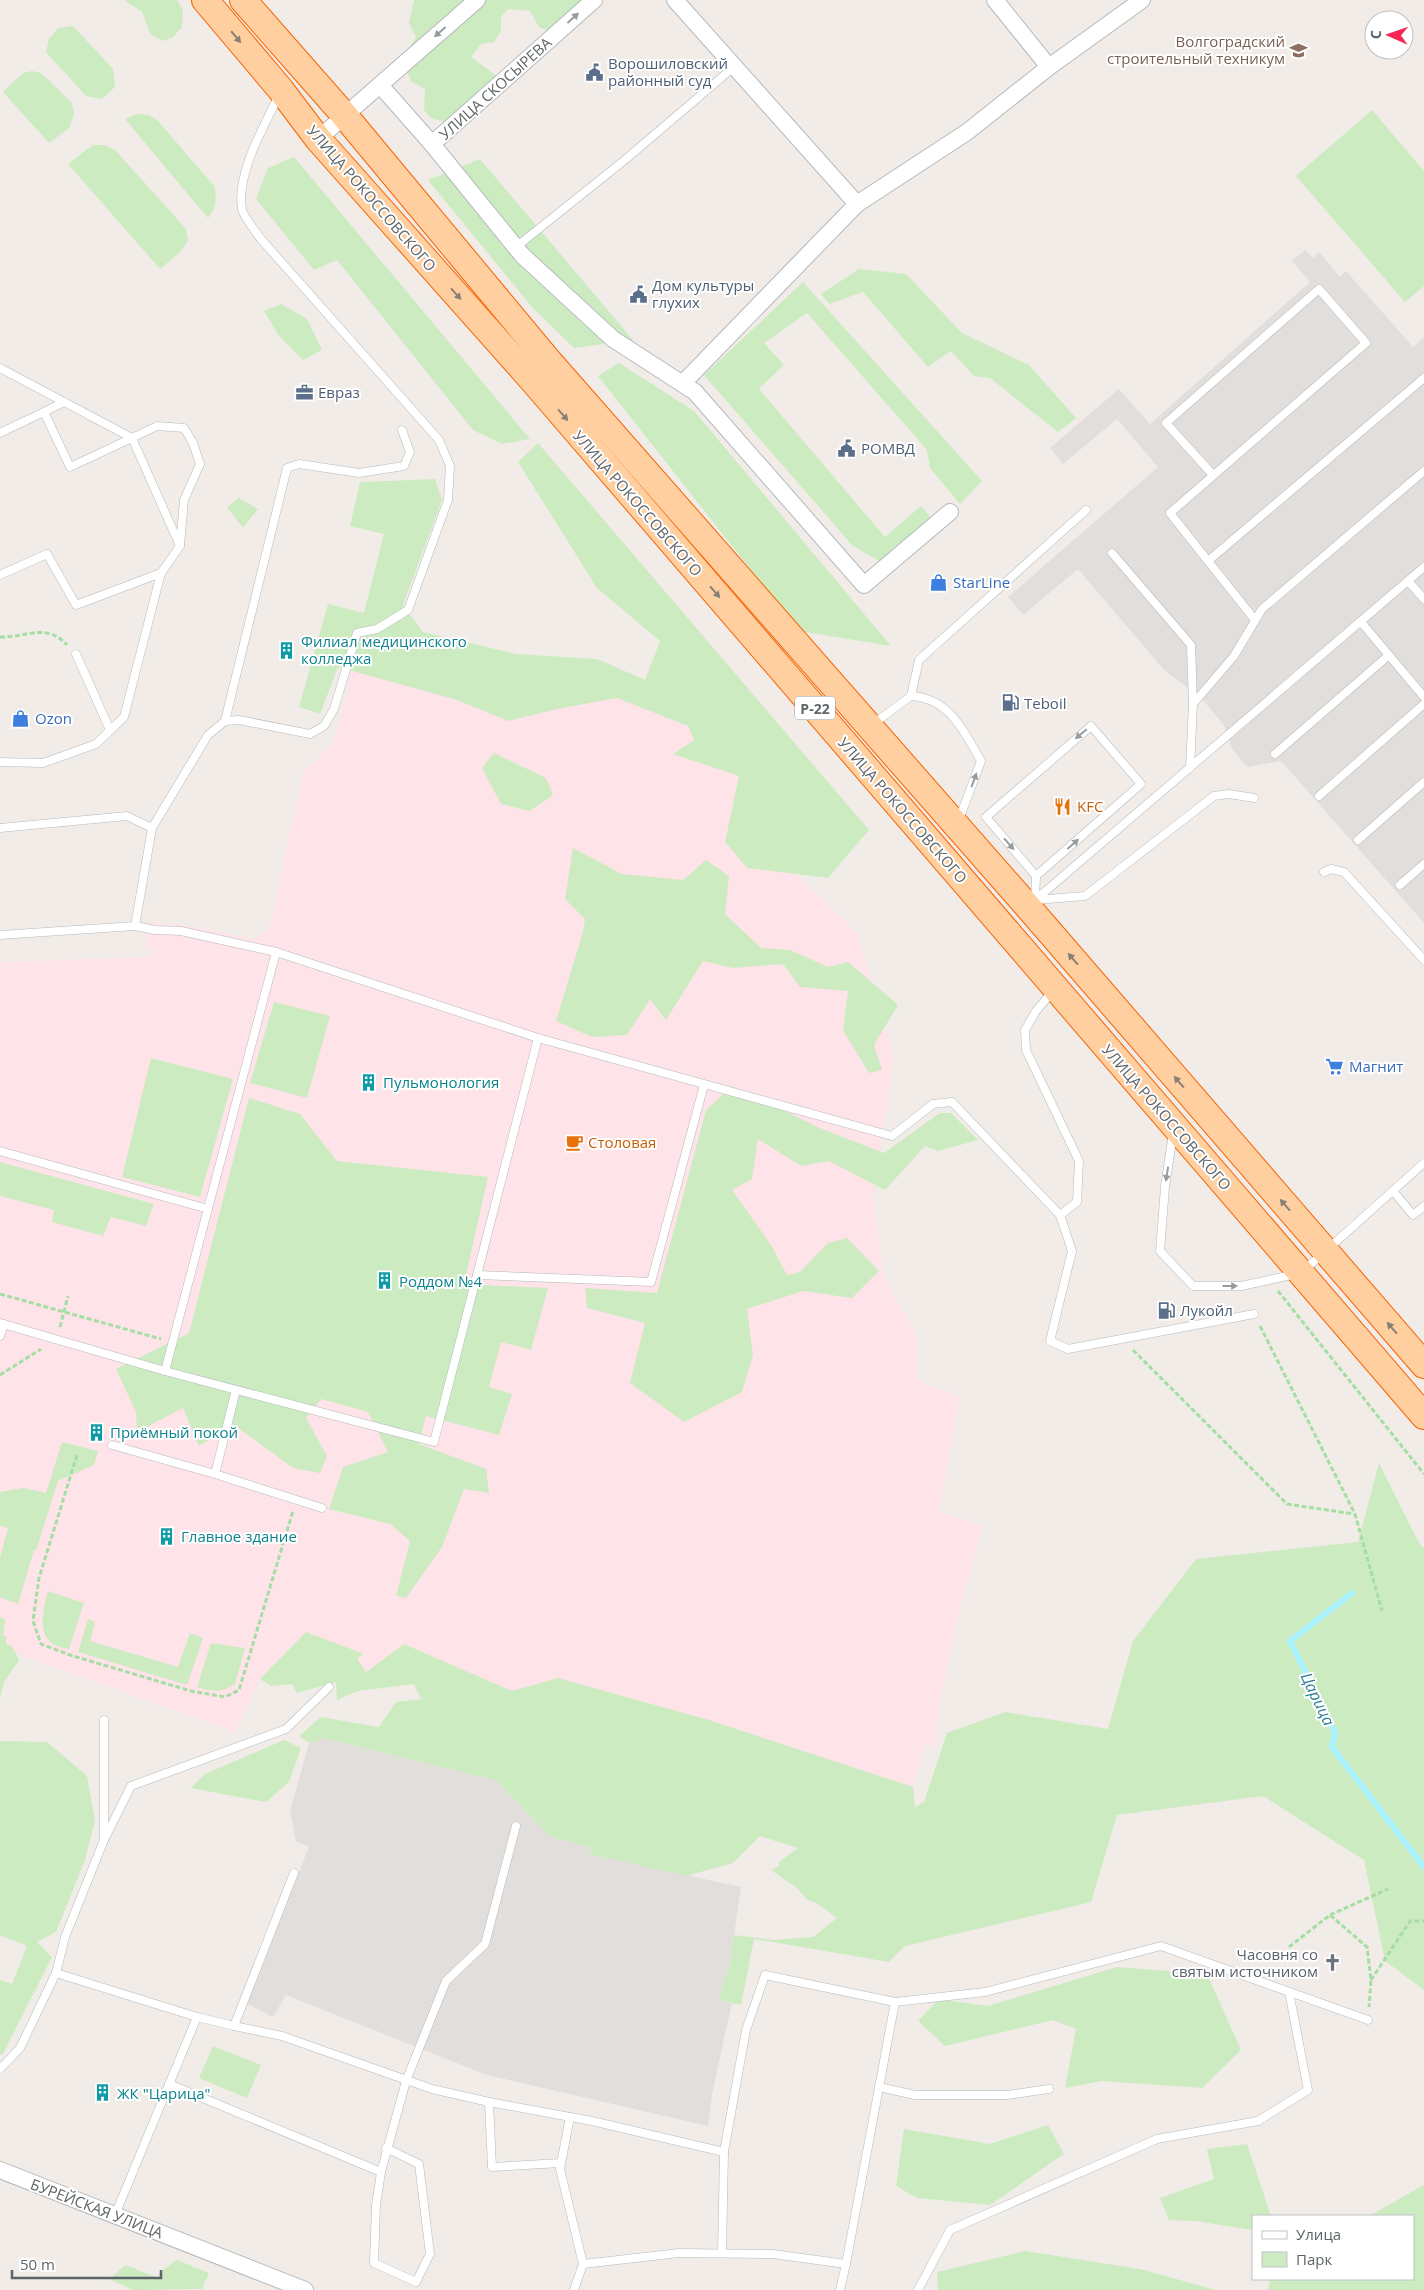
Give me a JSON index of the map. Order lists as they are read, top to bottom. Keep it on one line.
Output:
{"streets":{"highway":["УЛИЦА РОКОССОВСКОГО","Р-22"],"street":["УЛИЦА СКОСЫРЕВА","БУРЕЙСКАЯ УЛИЦА"]},"water":["Царица"],"places":{"school or university":["Волгоградский строительный техникум"],"public building":["Ворошиловский районный суд","Дом культуры глухих","РОМВД"],"office":["Евраз"],"shop":["StarLine","Ozon"],"building":["Филиал медицинского колледжа","Пульмонология","Роддом №4","Приёмный покой","Главное здание","ЖК \"Царица\""],"fuel station":["Teboil","Лукойл"],"restaurant":["KFC"],"supermarket":["Магнит"],"cafe":["Столовая"],"church":["Часовня со святым источником"]},"legend":["Улица","Парк"],"scale_bar":"50 m","north":"left"}
